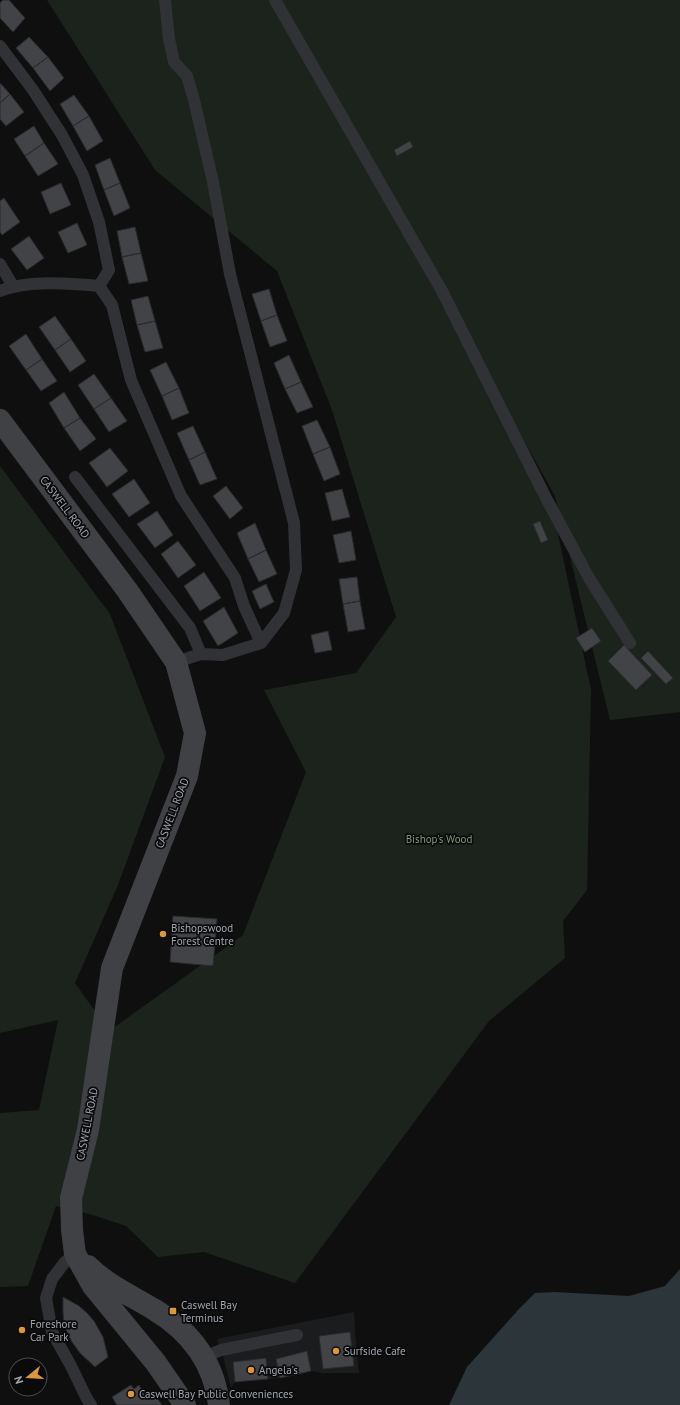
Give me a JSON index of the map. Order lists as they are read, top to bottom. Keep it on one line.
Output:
{"streets":{"main road":["CASWELL ROAD"]},"parks":["Bishop's Wood"],"places":{"other":["Bishopswood Forest Centre","Foreshore Car Park","Surfside Cafe","Angela's","Caswell Bay Public Conveniences"],"transit":["Caswell Bay Terminus"]},"north":"left"}
